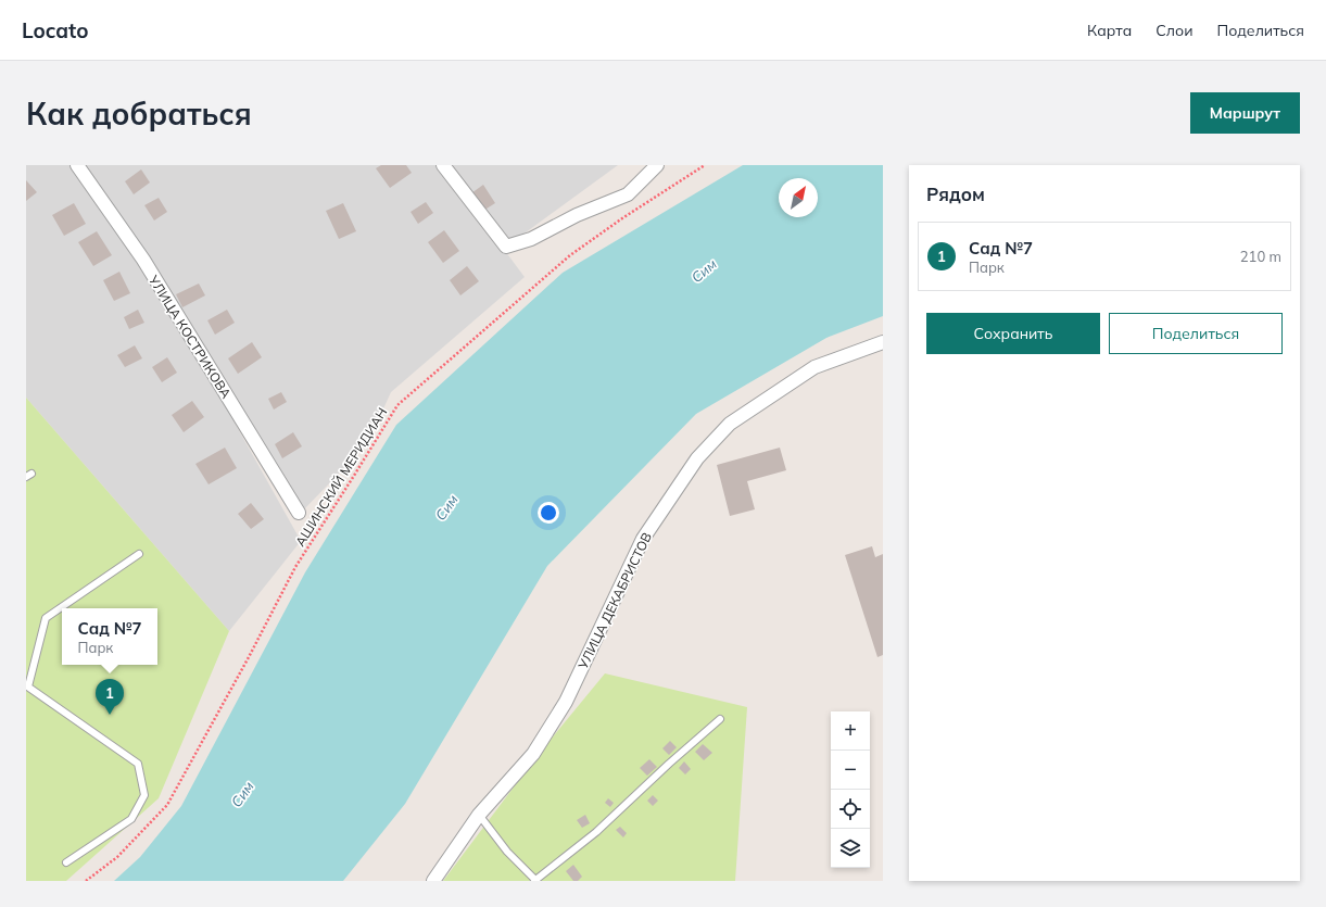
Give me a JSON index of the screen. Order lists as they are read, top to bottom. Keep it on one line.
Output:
{"streets":{"street":["УЛИЦА КОСТРИКОВА","УЛИЦА ДЕКАБРИСТОВ"],"path":["АШИНСКИЙ МЕРИДИАН"]},"water":["Сим"],"north":"top right","page":{"header":"Locato","nav":["Карта","Слои","Поделиться"],"buttons":["Маршрут",["Сохранить","Поделиться"]],"title":"Как добраться","heading":"Рядом","list":[{"mark":"1","name":"Сад №7","note":"Парк","value":"210 m"}],"popup":["Сад №7","Парк"],"pins":"1","map_buttons":["+","−"]}}
